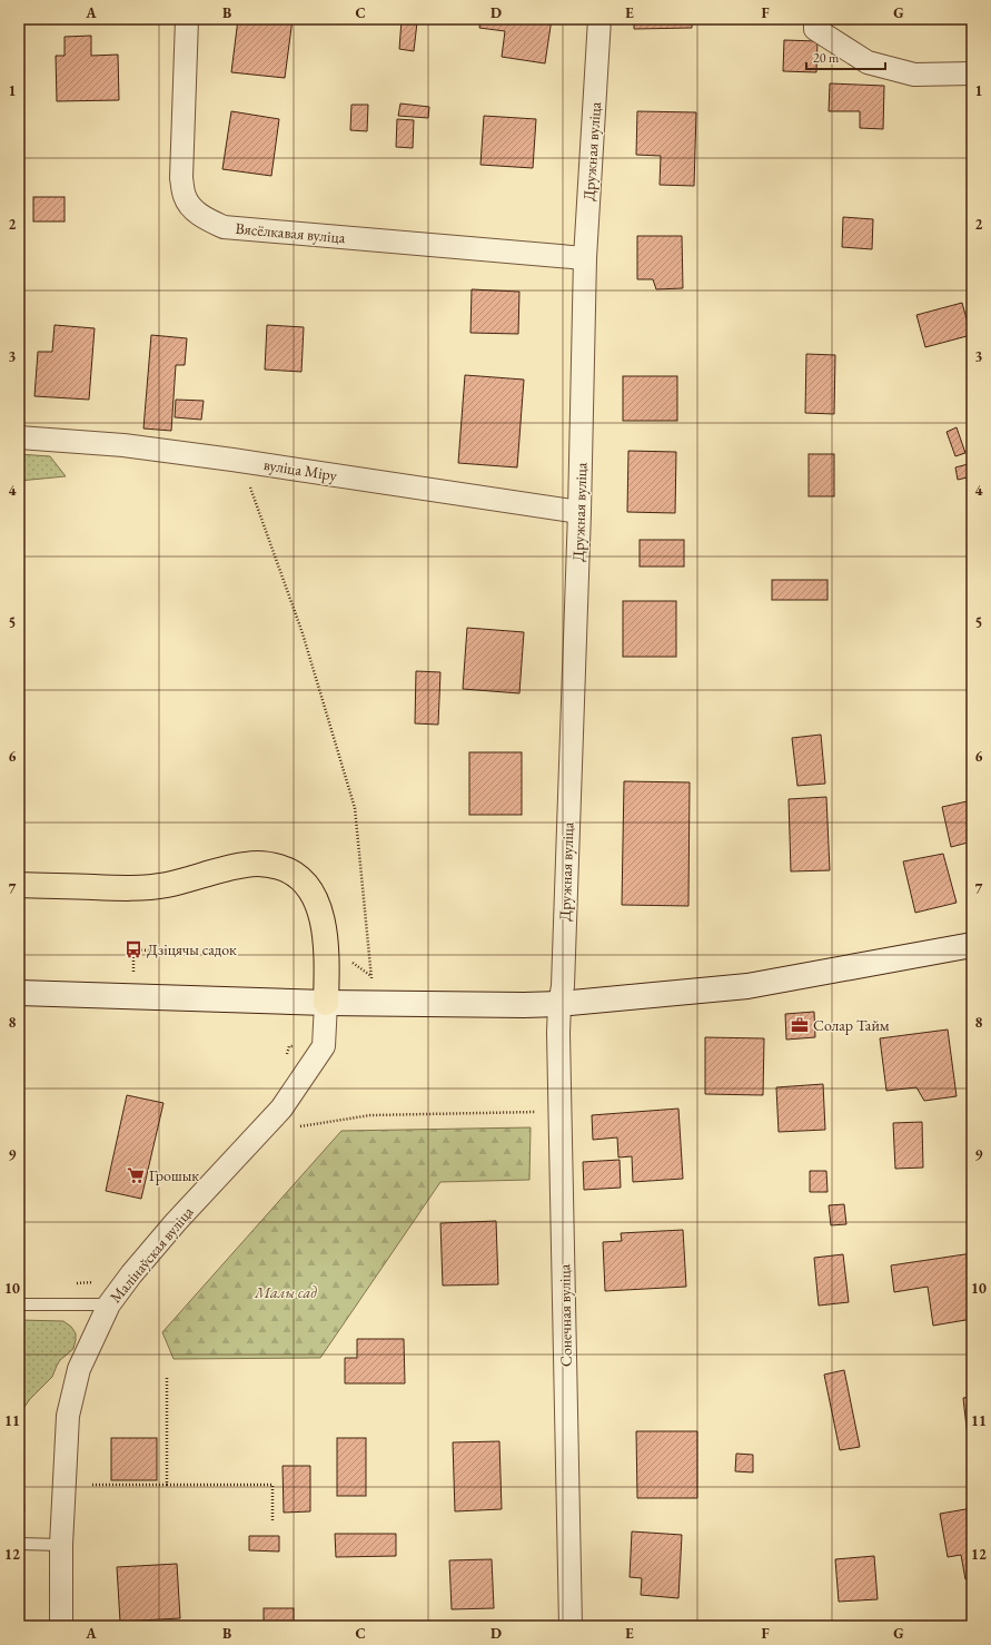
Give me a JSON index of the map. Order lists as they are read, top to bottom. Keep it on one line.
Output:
{"streets":{"street":["Дружная вуліца","Вясёлкавая вуліца","вуліца Міру","Малінаўская вуліца","Сонечная вуліца"]},"crossings":[["Дружная вуліца","Вясёлкавая вуліца"],["Дружная вуліца","вуліца Міру"],["Дружная вуліца","Сонечная вуліца"]],"parks":["Малы сад"],"places":{"bus stop":["Дзіцячы садок"],"office":["Солар Тайм"],"supermarket":["Грошык"]},"scale_bar":"20 m","grid":{"columns":["A","B","C","D","E","F","G"],"rows":["1","2","3","4","5","6","7","8","9","10","11","12"]}}
